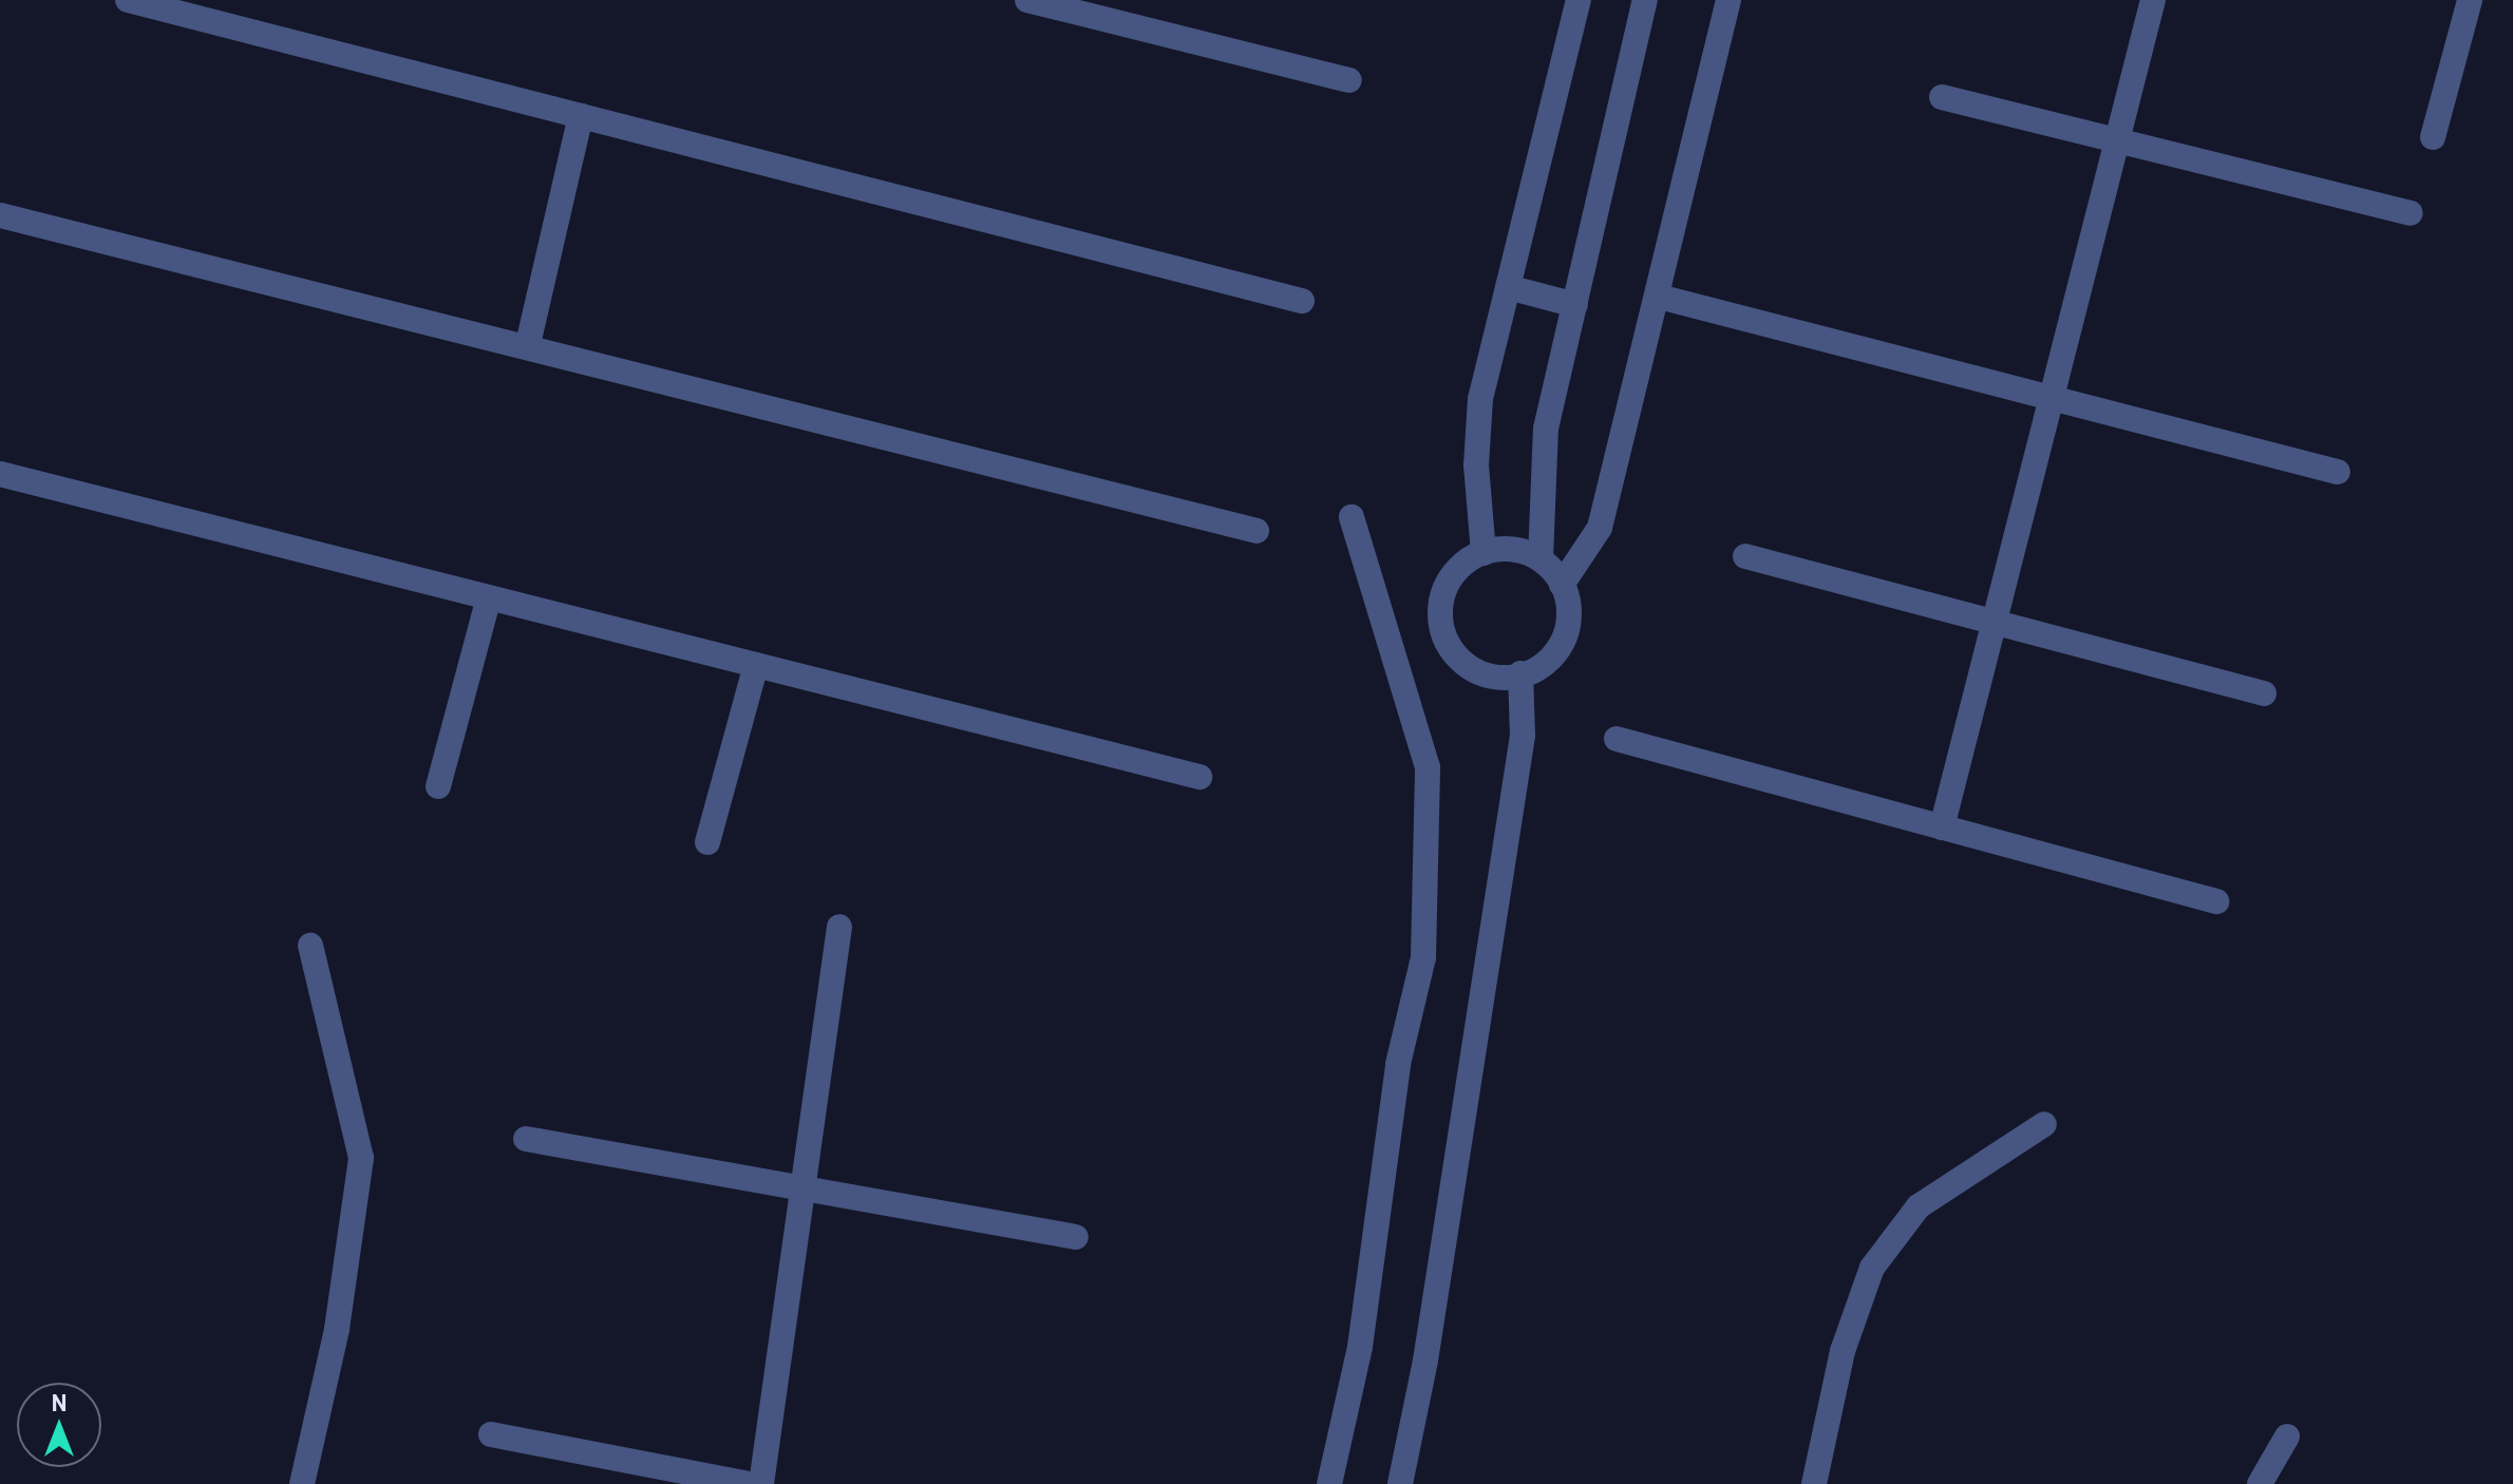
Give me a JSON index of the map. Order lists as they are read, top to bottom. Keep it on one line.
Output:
{"north":"top"}
